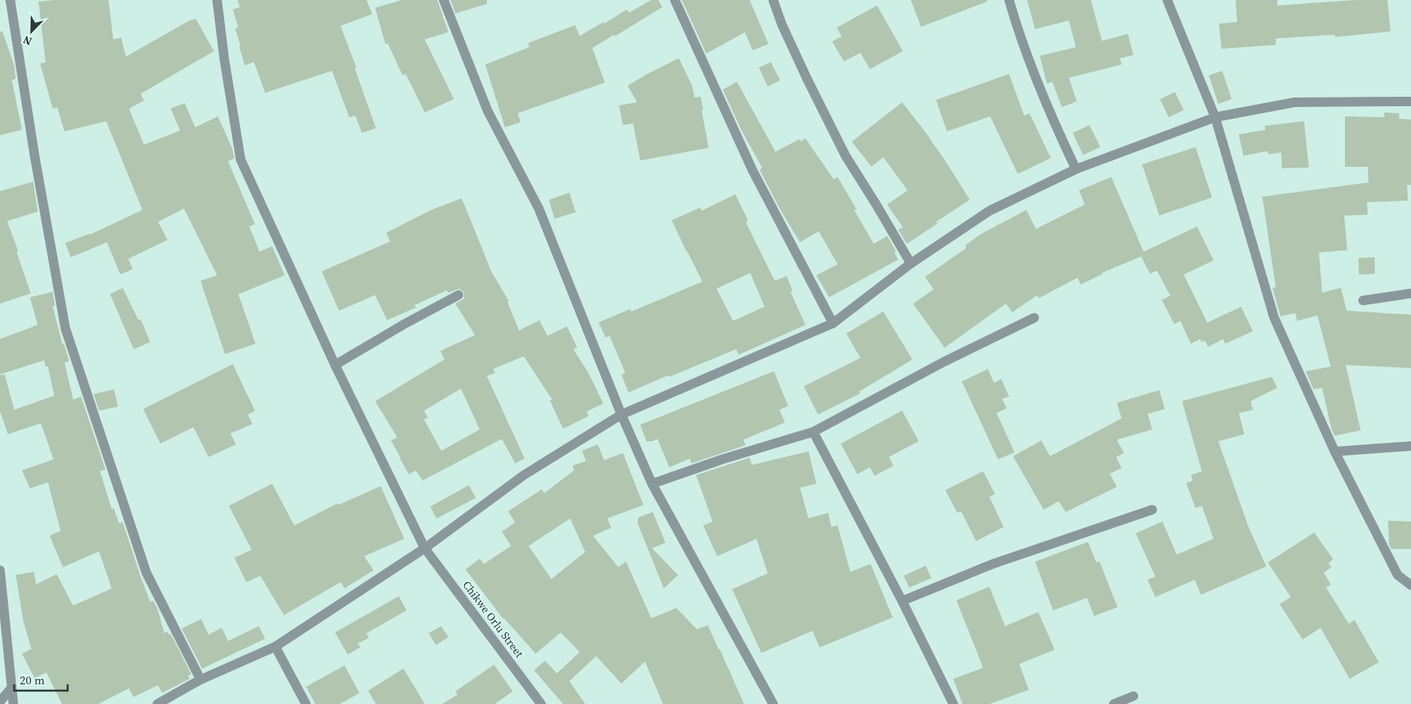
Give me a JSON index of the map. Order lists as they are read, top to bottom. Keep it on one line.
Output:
{"streets":{"street":["Chikwe Orlu Street"]},"scale_bar":"20 m","north":"bottom left"}
